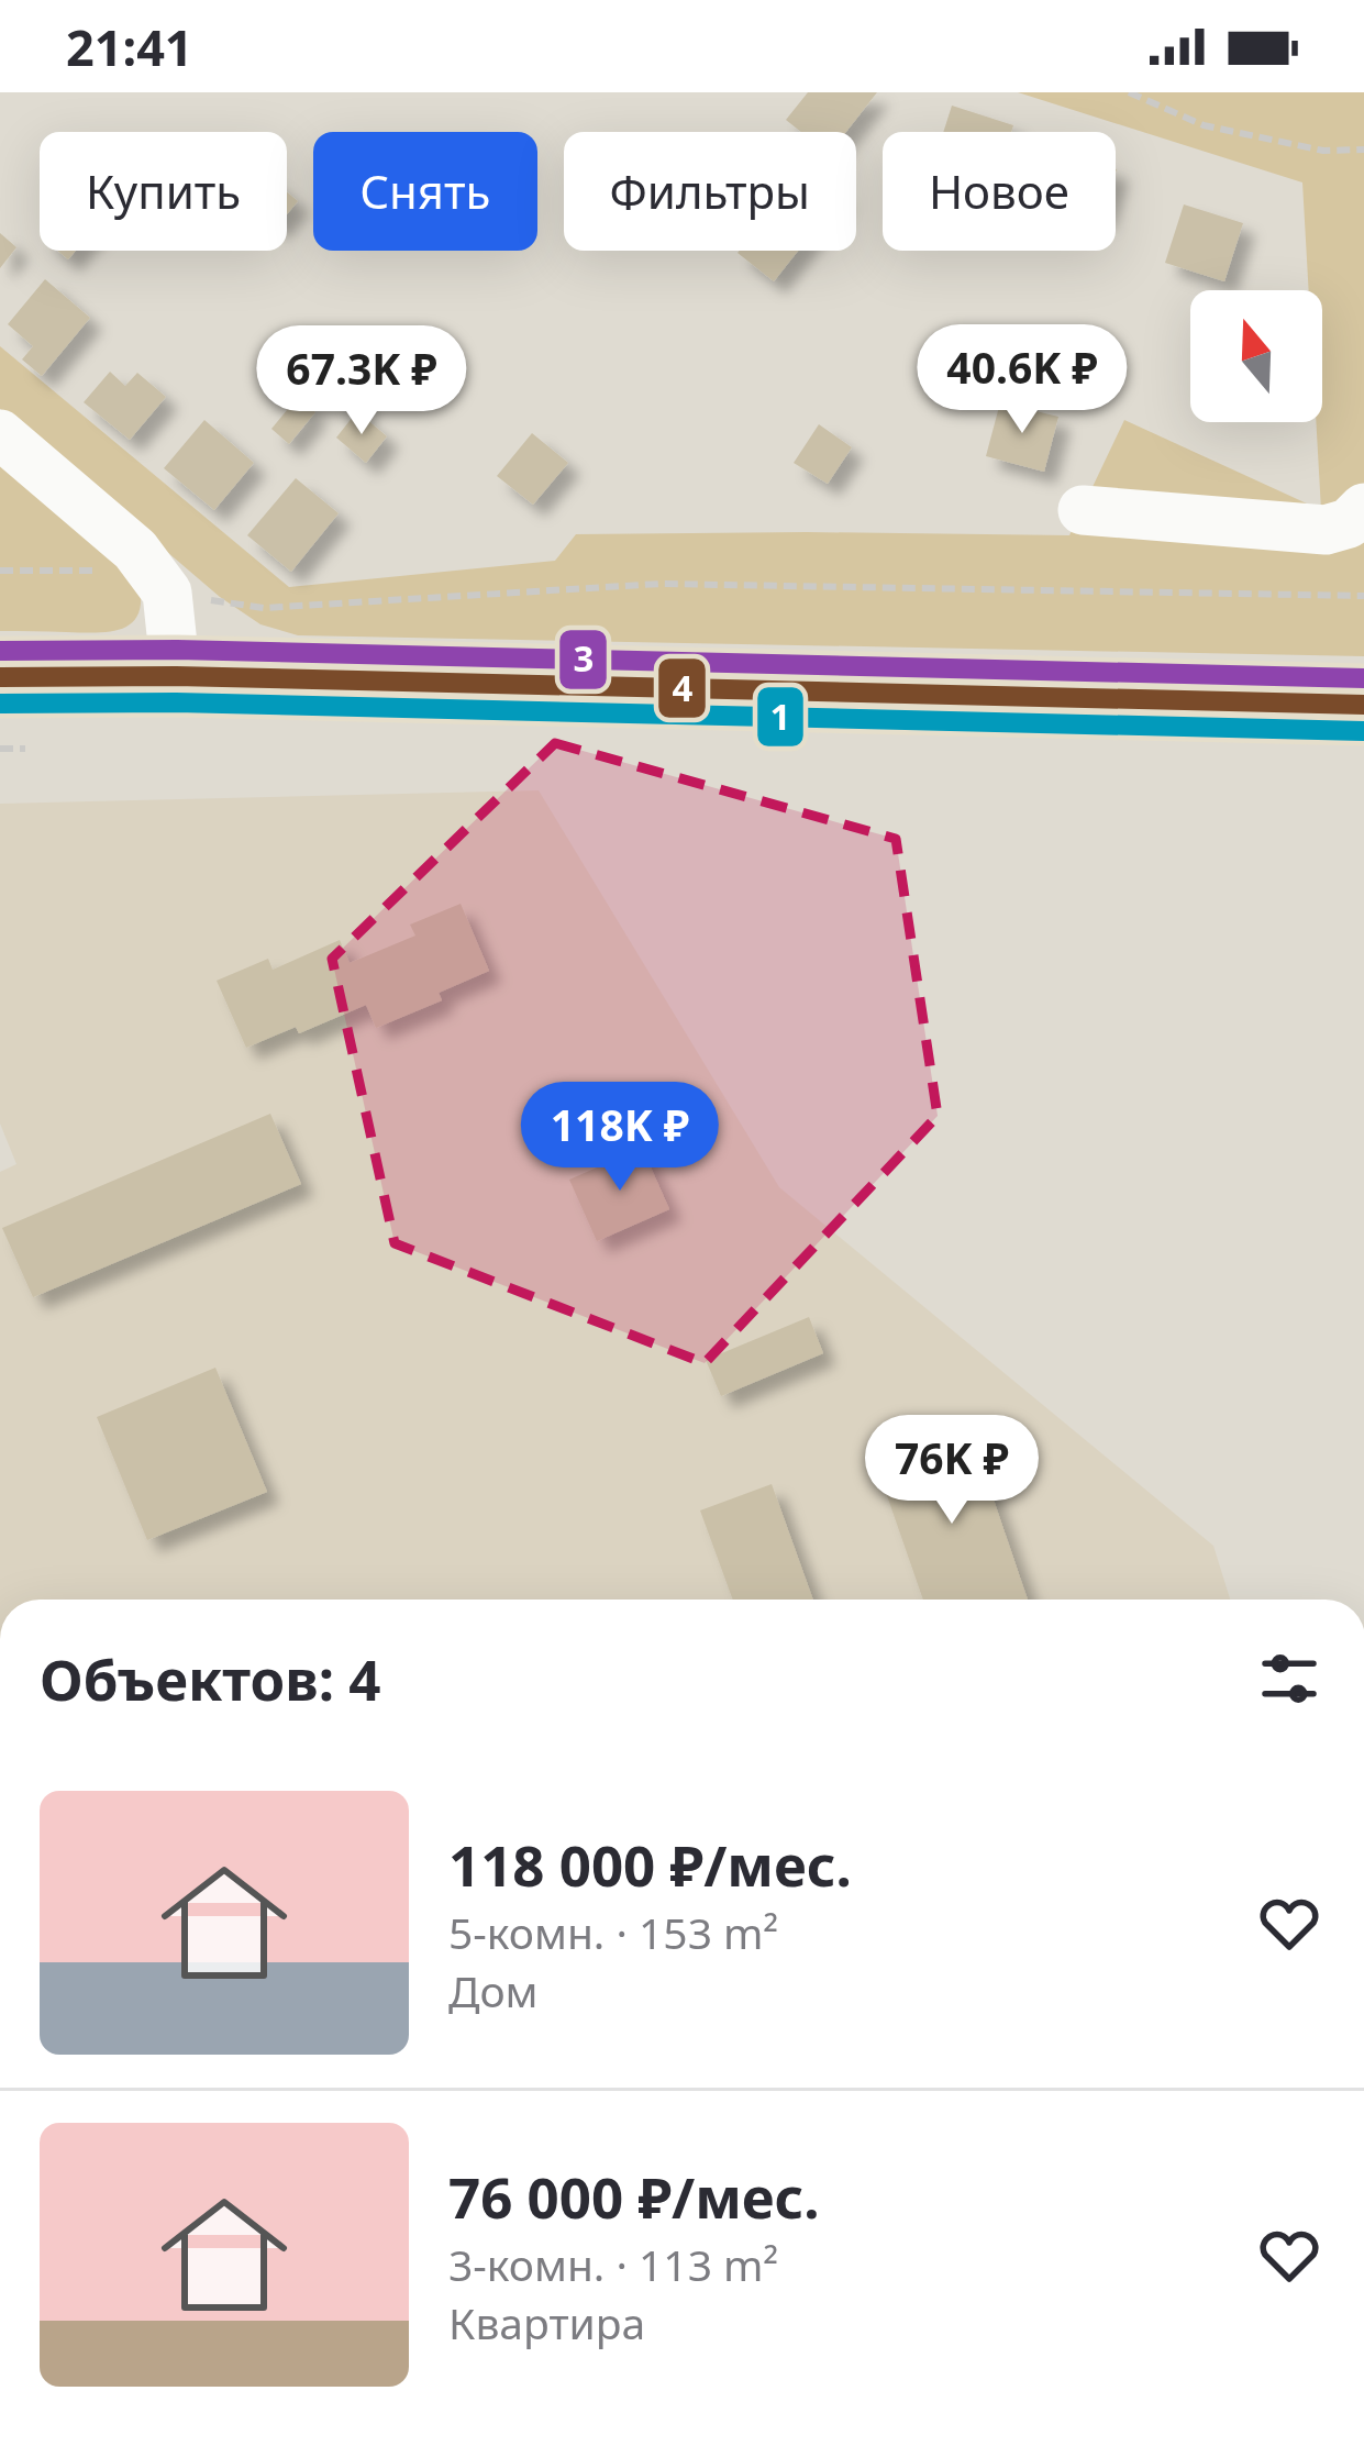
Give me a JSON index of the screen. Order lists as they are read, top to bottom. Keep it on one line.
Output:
{"lines":["transit line 3","transit line 4","transit line 1"],"north":"top","page":{"status":"21:41","chip":["Купить","Снять","Фильтры","Новое"],"price":["40.6K ₽","67.3K ₽","118K ₽","76K ₽"],"heading":"Объектов: 4","list":[{"name":"118 000 ₽/мес.","note":"5-комн. · 153 m² · Дом"},{"name":"76 000 ₽/мес.","note":"3-комн. · 113 m² · Квартира"}]}}
